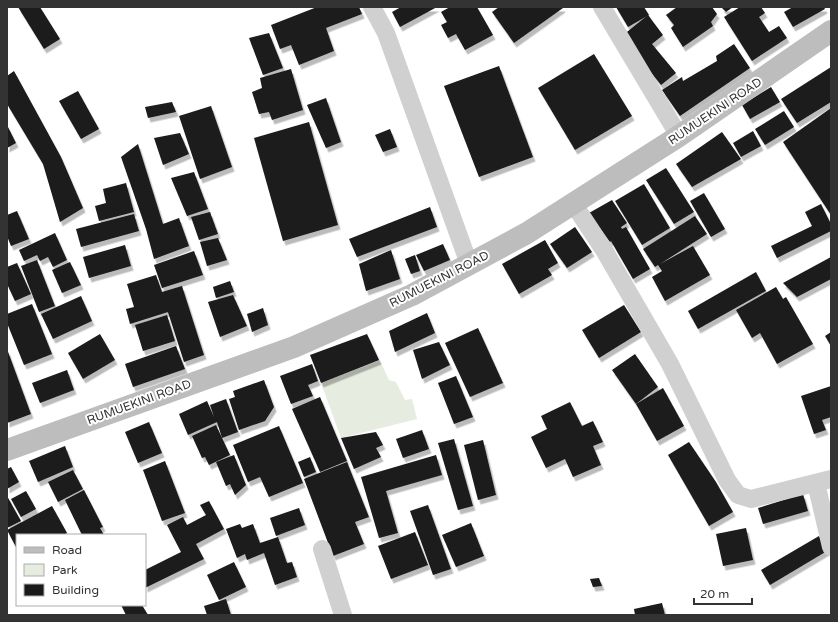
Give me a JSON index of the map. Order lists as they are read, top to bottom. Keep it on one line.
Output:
{"streets":{"street":["RUMUEKINI ROAD"]},"legend":["Road","Park","Building"],"scale_bar":"20 m"}
